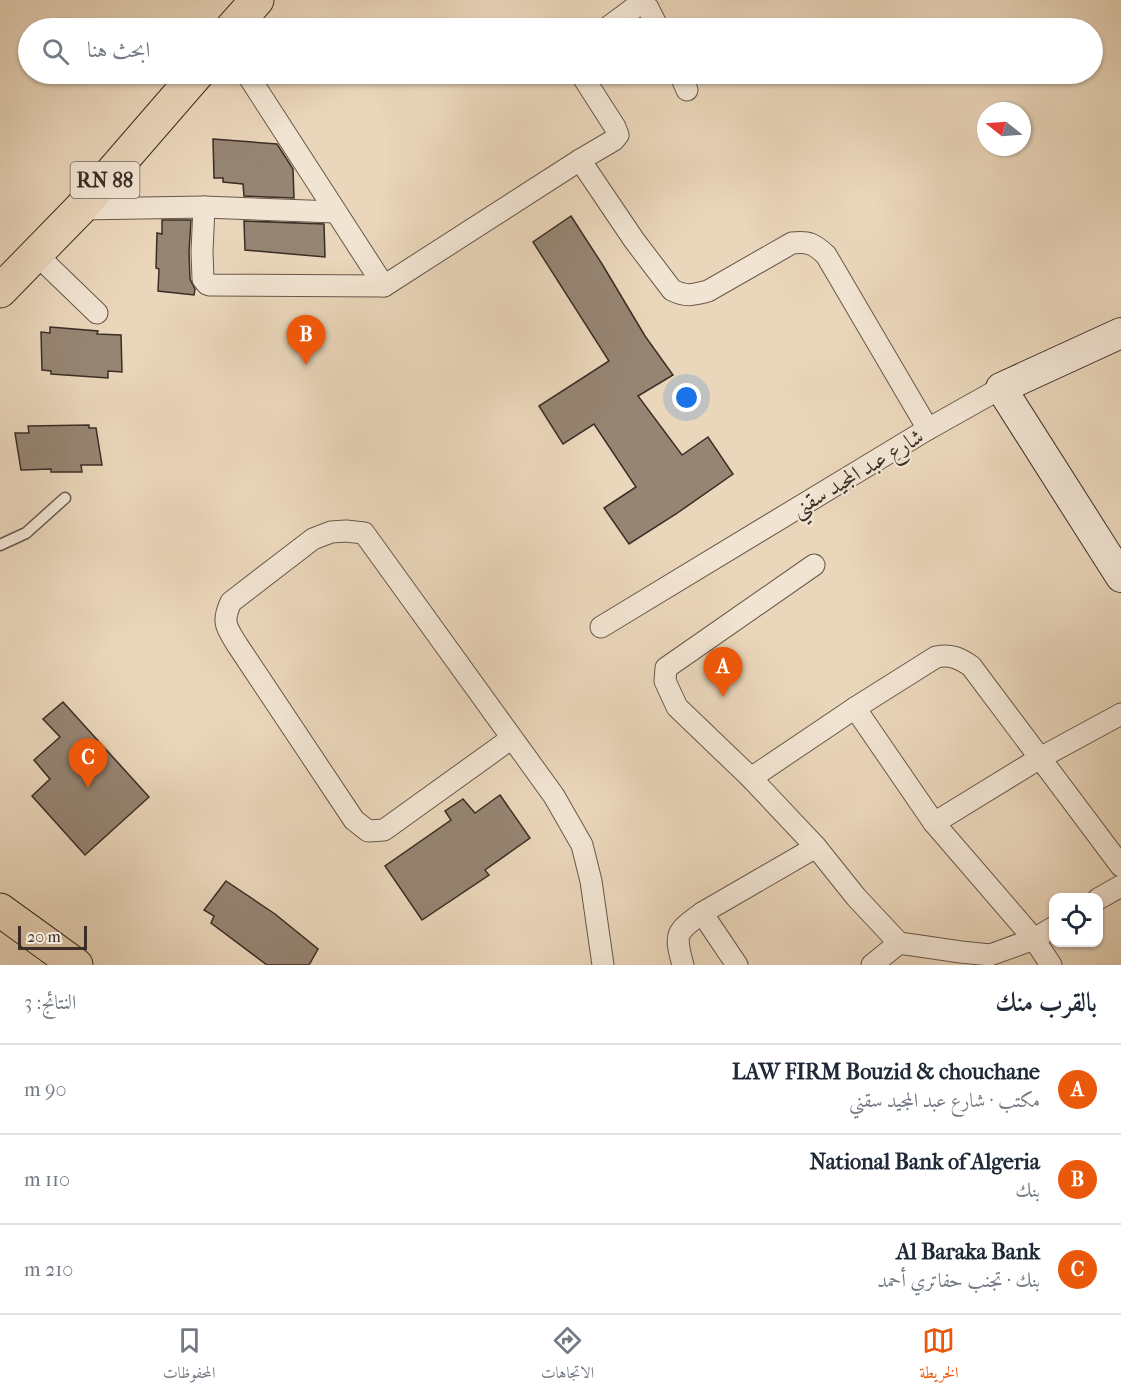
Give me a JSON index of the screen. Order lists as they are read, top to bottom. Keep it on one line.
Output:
{"streets":{"main road":["RN 88","شارع عبد المجيد سقني"]},"scale_bar":"20 m","north":"left","page":{"search":"ابحث هنا","pins":["B","A","C"],"scale":"20 m","heading":["بالقرب منك","النتائج: 3"],"list":[{"mark":"A","name":"LAW FIRM Bouzid & chouchane","note":"مكتب · شارع عبد المجيد سقني","value":"90 m"},{"mark":"B","name":"National Bank of Algeria","note":"بنك","value":"110 m"},{"mark":"C","name":"Al Baraka Bank","note":"بنك · تجنب حفاتري أحمد","value":"210 m"}],"nav":["الخريطة","الاتجاهات","المحفوظات"]}}
